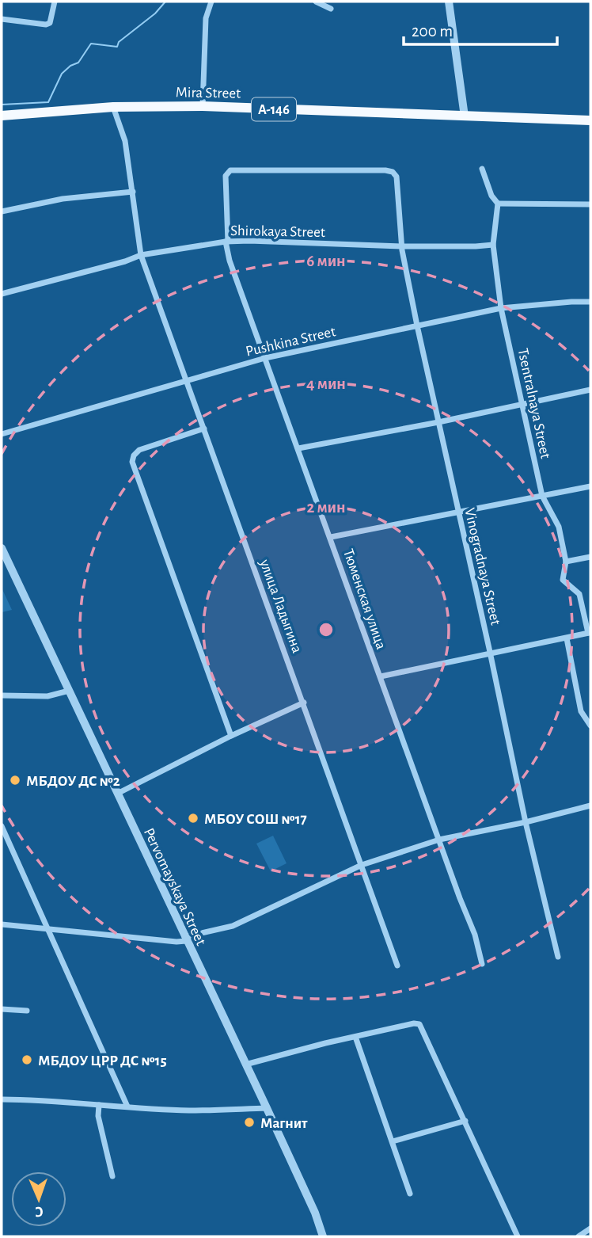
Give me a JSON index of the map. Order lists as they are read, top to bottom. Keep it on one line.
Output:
{"streets":{"highway":["Mira Street","А-146"],"street":["Shirokaya Street","Pushkina Street","Tsentralnaya Street","Vinogradnaya Street","Тюменская улица","улица Ладыгина","Pervomayskaya Street"]},"crossings":[["Mira Street","улица Ладыгина"],["Shirokaya Street","Tsentralnaya Street"],["Shirokaya Street","Vinogradnaya Street"],["Shirokaya Street","Тюменская улица"],["Shirokaya Street","улица Ладыгина"],["Pushkina Street","Tsentralnaya Street"],["Pushkina Street","Vinogradnaya Street"],["Pushkina Street","Тюменская улица"],["Pushkina Street","улица Ладыгина"],["Vinogradnaya Street","Тюменская улица"]],"places":["МБДОУ ДС №2","МБОУ СОШ №17","МБДОУ ЦРР ДС №15","Магнит"],"scale_bar":"200 m","north":"bottom","rings":["6 мин","4 мин","2 мин"]}
